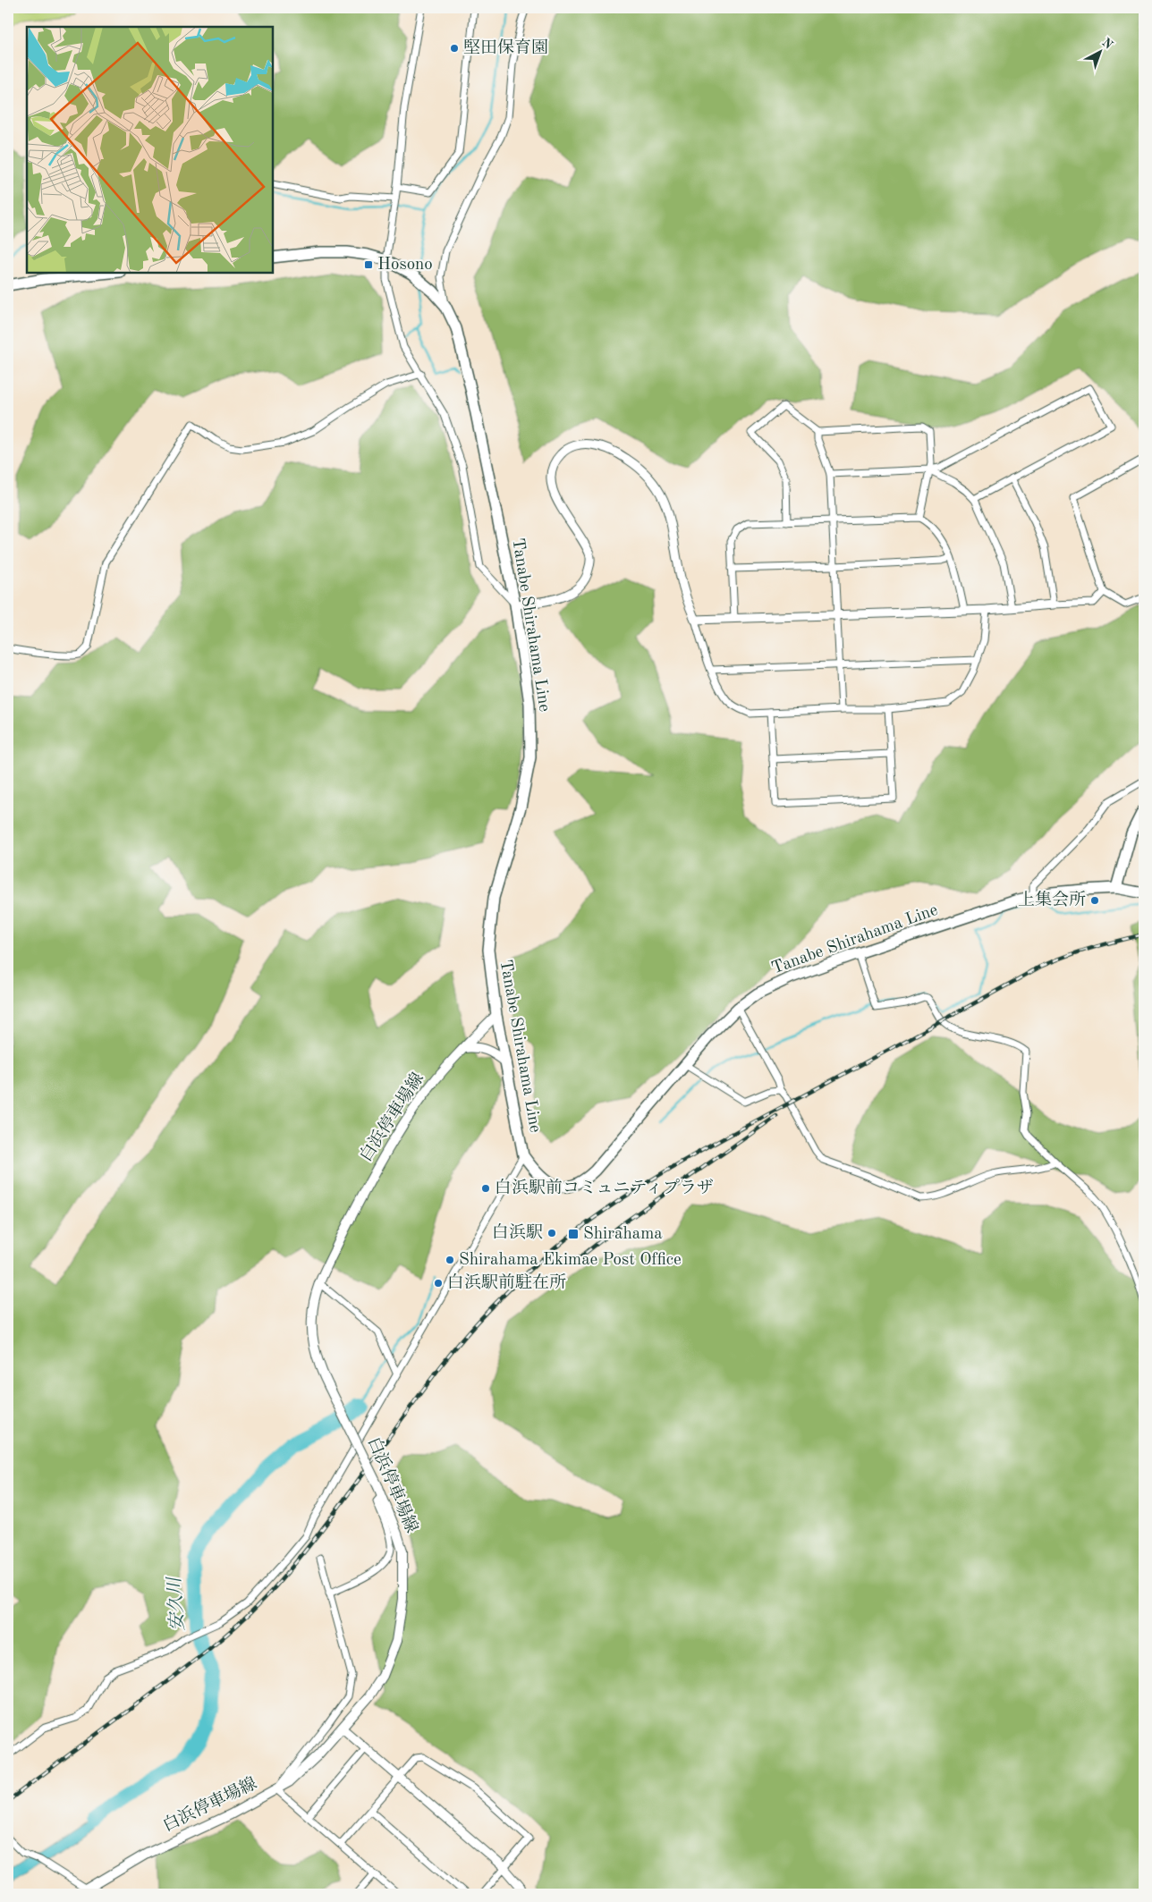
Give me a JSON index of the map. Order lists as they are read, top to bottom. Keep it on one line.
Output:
{"streets":{"main road":["Tanabe Shirahama Line","白浜停車場線"]},"crossings":[["Tanabe Shirahama Line","白浜停車場線"]],"water":["安久川"],"places":{"other":["堅田保育園","上集会所","白浜駅前コミュニティプラザ","白浜駅","Shirahama Ekimae Post Office","白浜駅前駐在所"],"transit":["Hosono","Shirahama"]},"north":"top right"}
